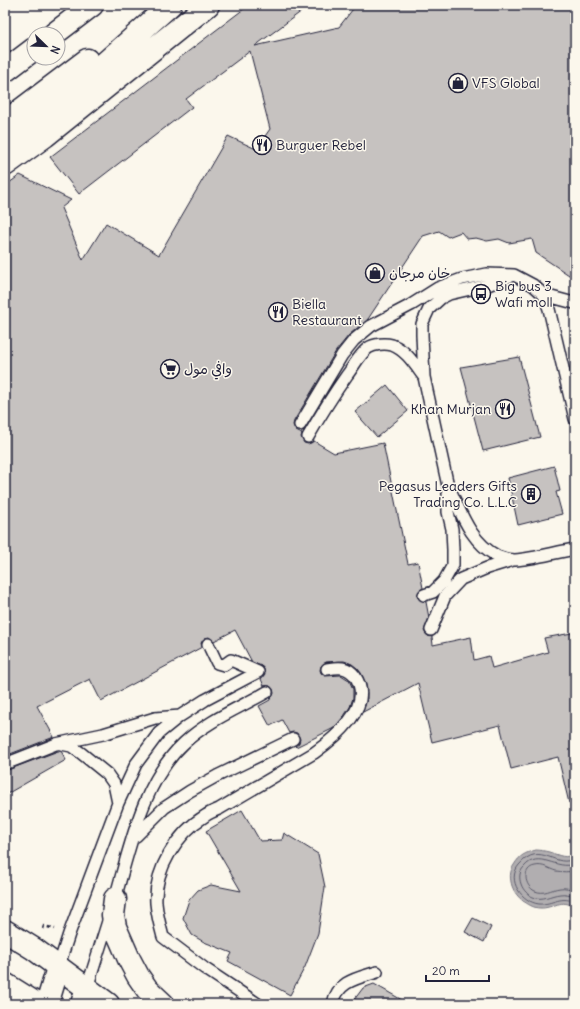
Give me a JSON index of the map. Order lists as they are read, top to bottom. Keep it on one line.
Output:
{"places":{"shop":["VFS Global","خان مرجان"],"restaurant":["Burguer Rebel","Biella Restaurant","Khan Murjan"],"bus stop":["Big bus 3 Wafi moll"],"supermarket":["وافي مول"],"building":["Pegasus Leaders Gifts Trading Co. L.L.C"]},"scale_bar":"20 m","north":"bottom right"}
